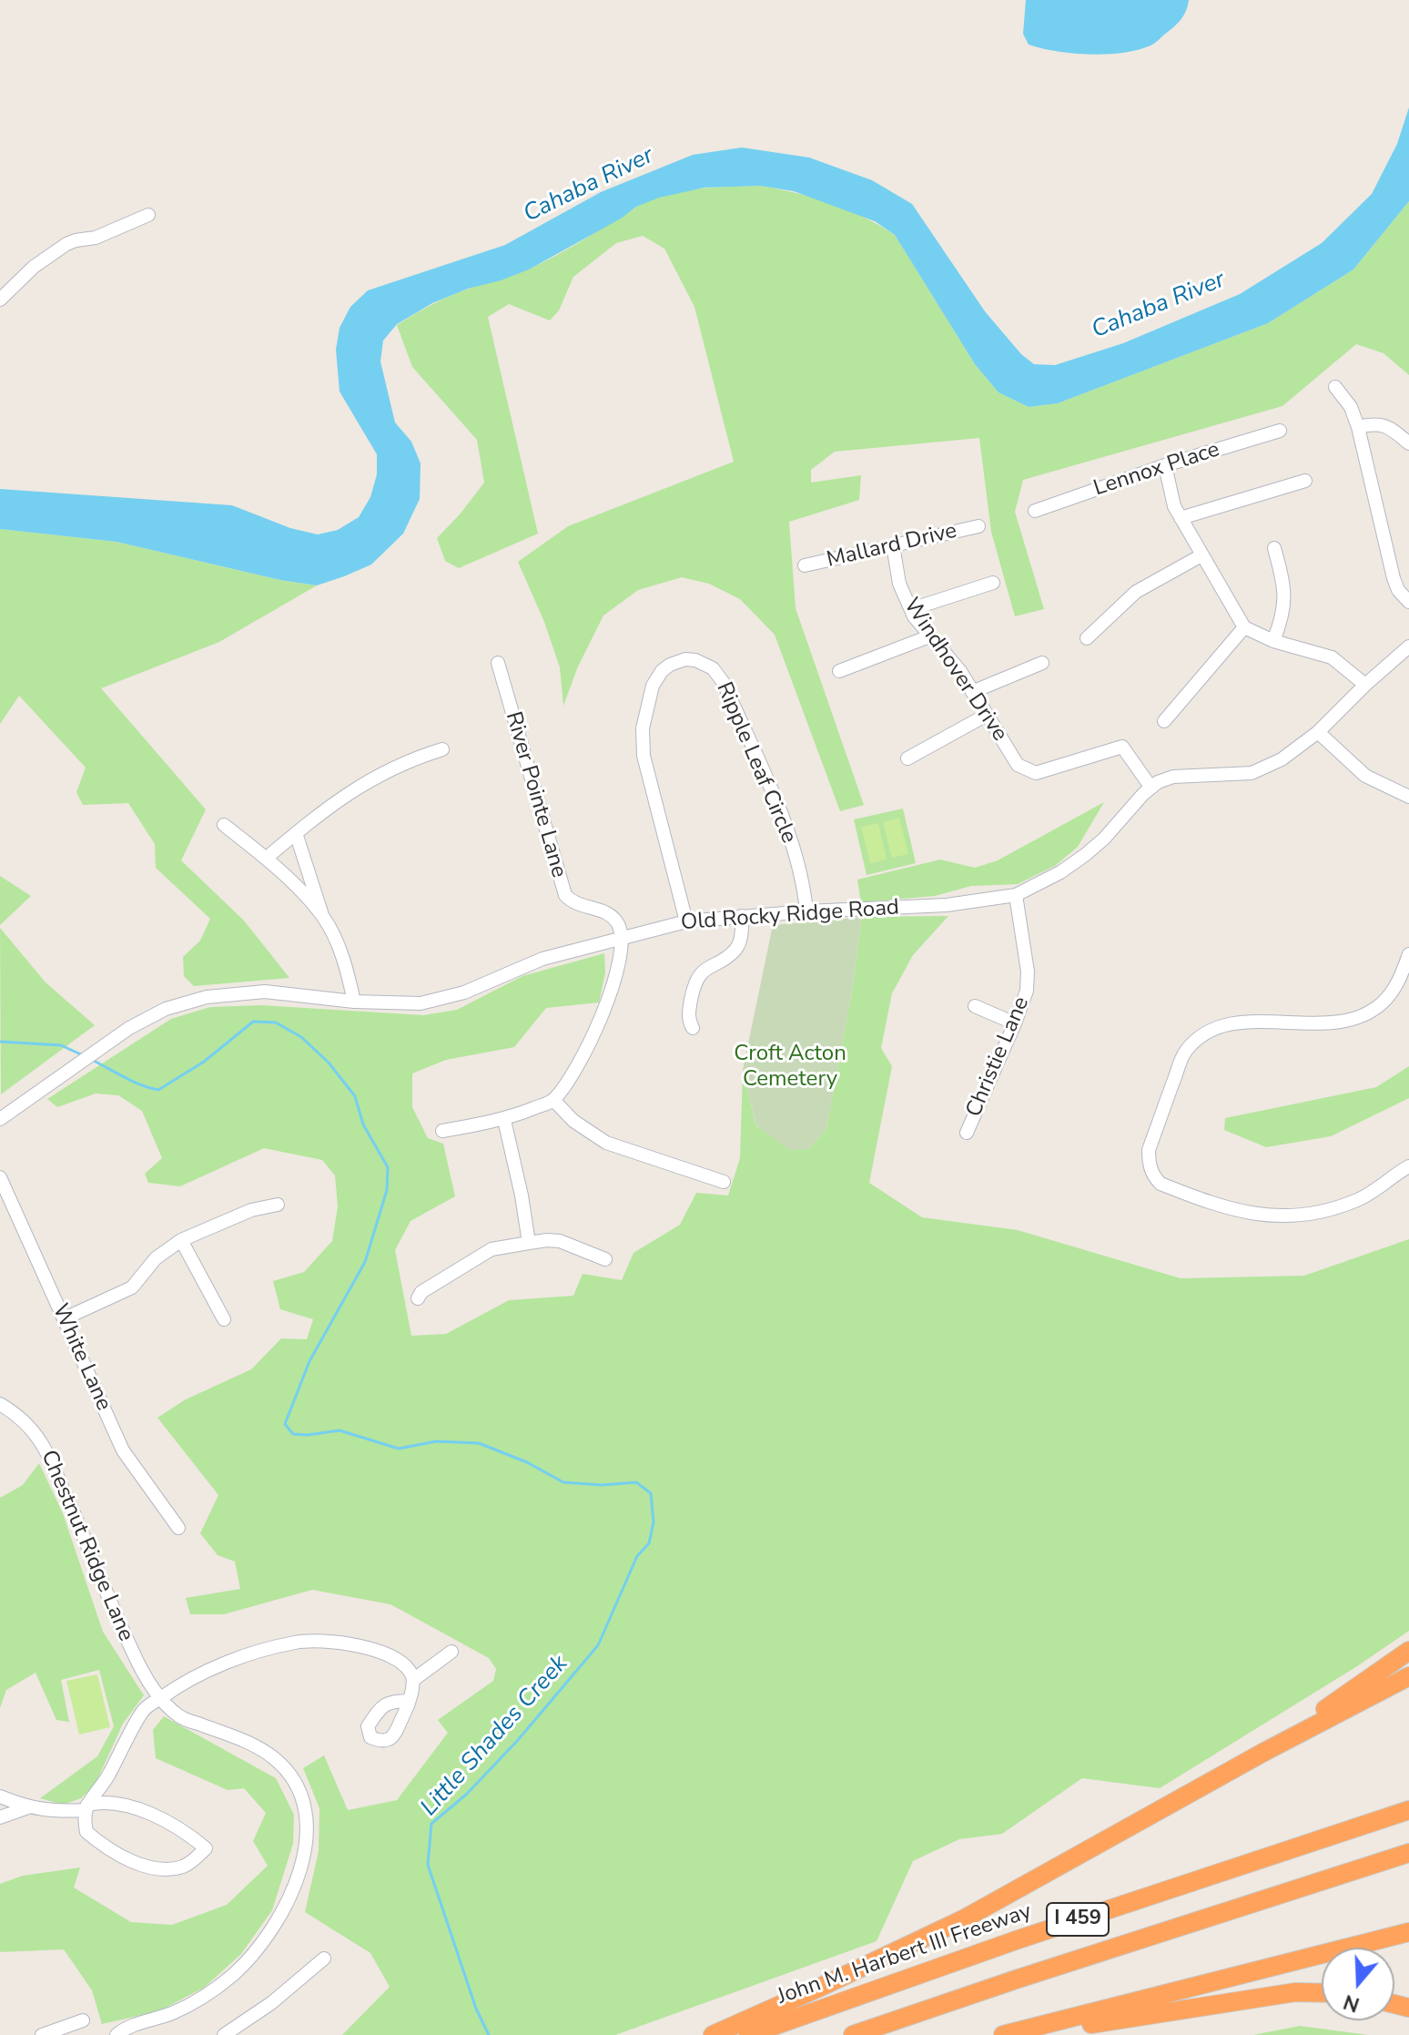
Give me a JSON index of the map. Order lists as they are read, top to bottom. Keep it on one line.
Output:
{"streets":{"highway":["I 459","John M. Harbert III Freeway"],"street":["Lennox Place","Mallard Drive","Windhover Drive","Ripple Leaf Circle","River Pointe Lane","Old Rocky Ridge Road","Christie Lane","White Lane","Chestnut Ridge Lane"]},"crossings":[["Mallard Drive","Windhover Drive"],["Windhover Drive","Old Rocky Ridge Road"],["Ripple Leaf Circle","Old Rocky Ridge Road"],["River Pointe Lane","Old Rocky Ridge Road"],["Old Rocky Ridge Road","Christie Lane"]],"water":["Cahaba River","Little Shades Creek"],"parks":["Croft Acton Cemetery"],"north":"bottom"}
